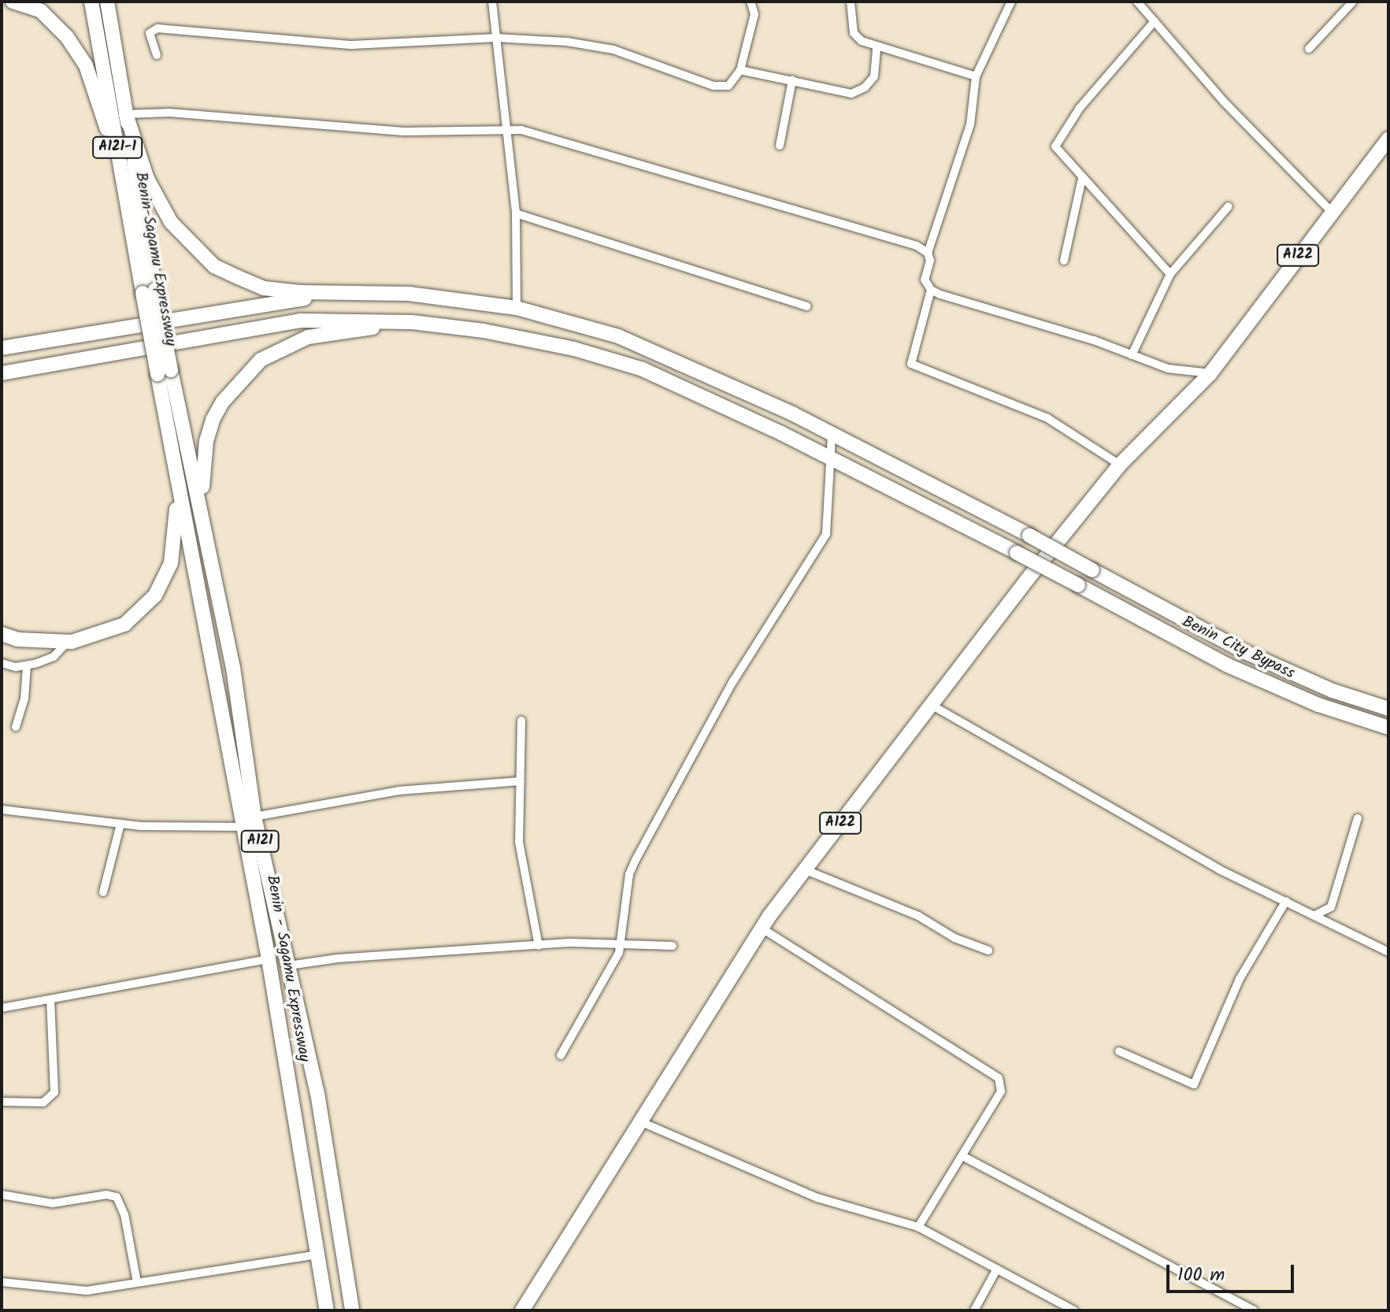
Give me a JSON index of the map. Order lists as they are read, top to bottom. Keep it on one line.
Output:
{"streets":{"highway":["A121-1","A122","Benin-Sagamu Expressway","Benin City Bypass","A121","Benin - Sagamu Expressway"]},"crossings":[["A121-1","Benin-Sagamu Expressway"],["A121-1","A121"],["Benin-Sagamu Expressway","A121"],["A121","Benin - Sagamu Expressway"]],"scale_bar":"100 m"}
